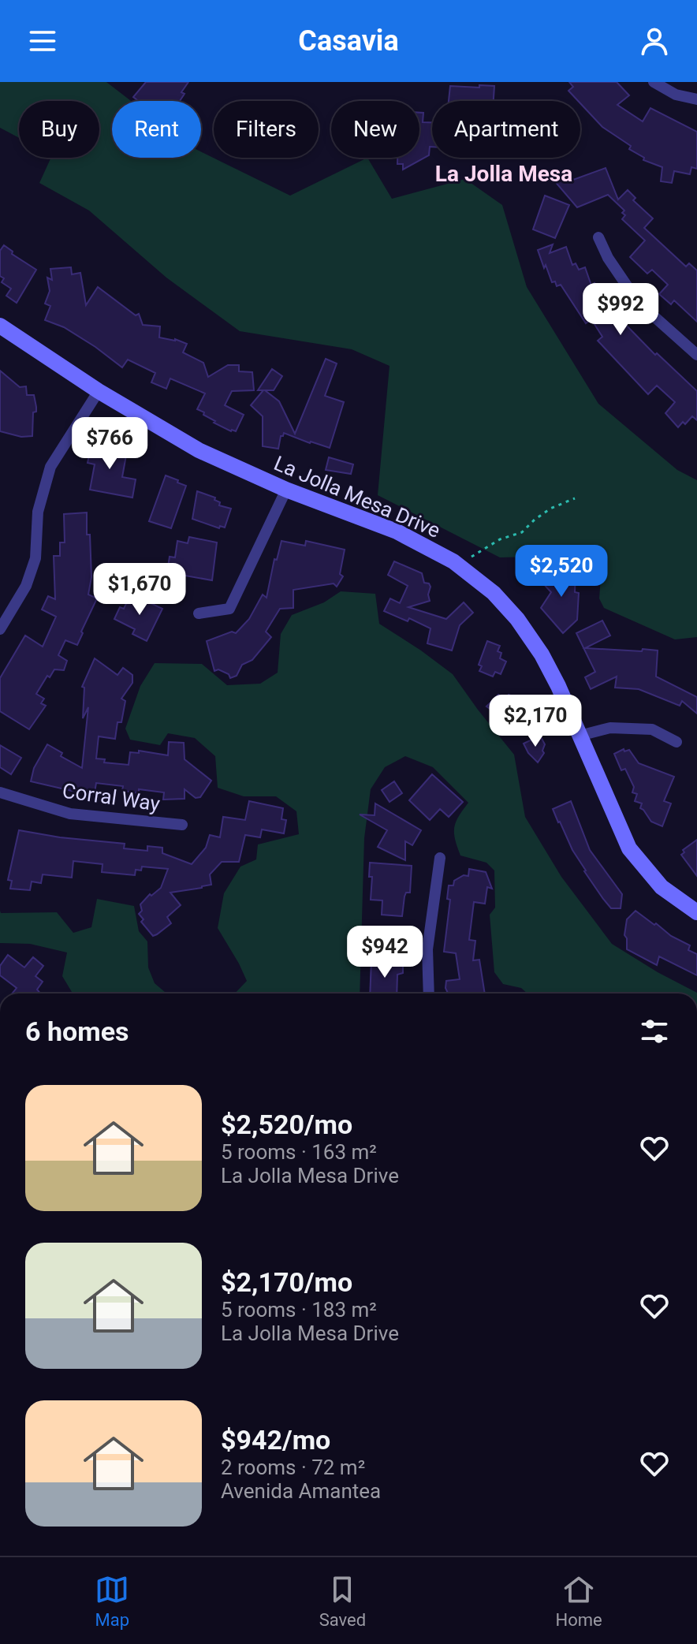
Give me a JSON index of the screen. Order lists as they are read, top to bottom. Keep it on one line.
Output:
{"streets":{"street":["La Jolla Mesa Drive","Corral Way"]},"districts":["La Jolla Mesa"],"page":{"header":"Casavia","chip":["Buy","Rent","Filters","New","Apartment"],"price":["$992","$766","$2,520","$1,670","$2,170","$942"],"heading":"6 homes","list":[{"name":"$2,520/mo","note":"5 rooms · 163 m² · La Jolla Mesa Drive"},{"name":"$2,170/mo","note":"5 rooms · 183 m² · La Jolla Mesa Drive"},{"name":"$942/mo","note":"2 rooms · 72 m² · Avenida Amantea"}],"tabs":["Map","Saved","Home"]}}
